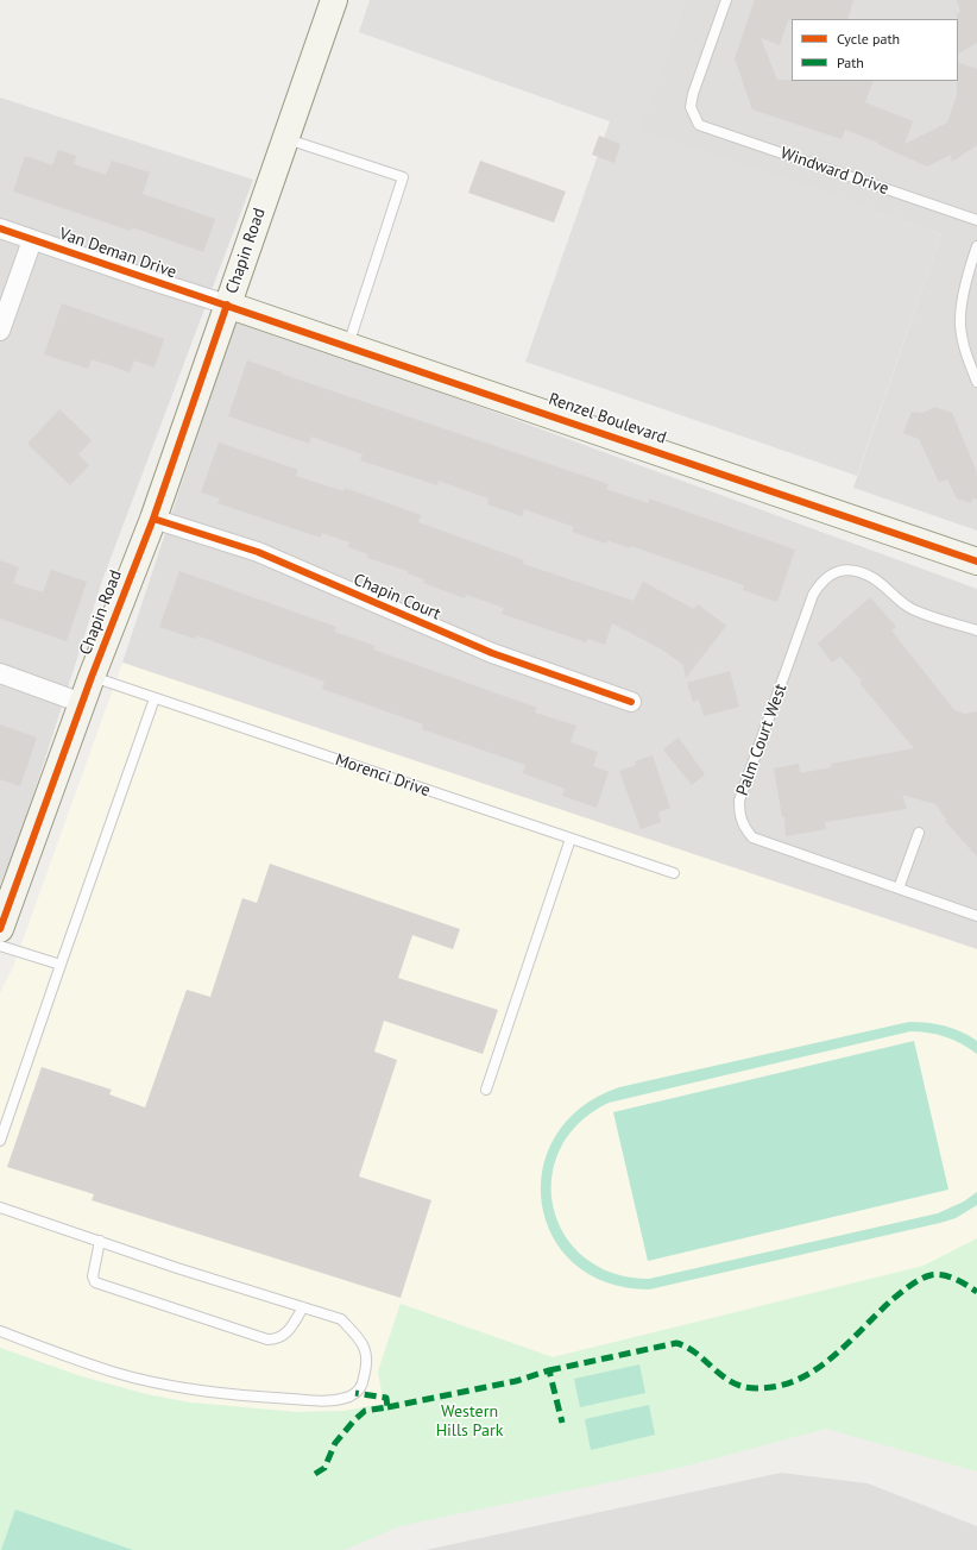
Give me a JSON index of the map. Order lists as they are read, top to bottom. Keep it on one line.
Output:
{"streets":{"street":["Chapin Road","Van Deman Drive","Renzel Boulevard","Chapin Court"],"lane":["Windward Drive","Palm Court West","Morenci Drive"]},"crossings":[["Chapin Road","Van Deman Drive"],["Chapin Road","Renzel Boulevard"],["Chapin Road","Chapin Court"],["Chapin Road","Morenci Drive"],["Van Deman Drive","Renzel Boulevard"]],"parks":["Western Hills Park"],"legend":["Cycle path","Path"]}
